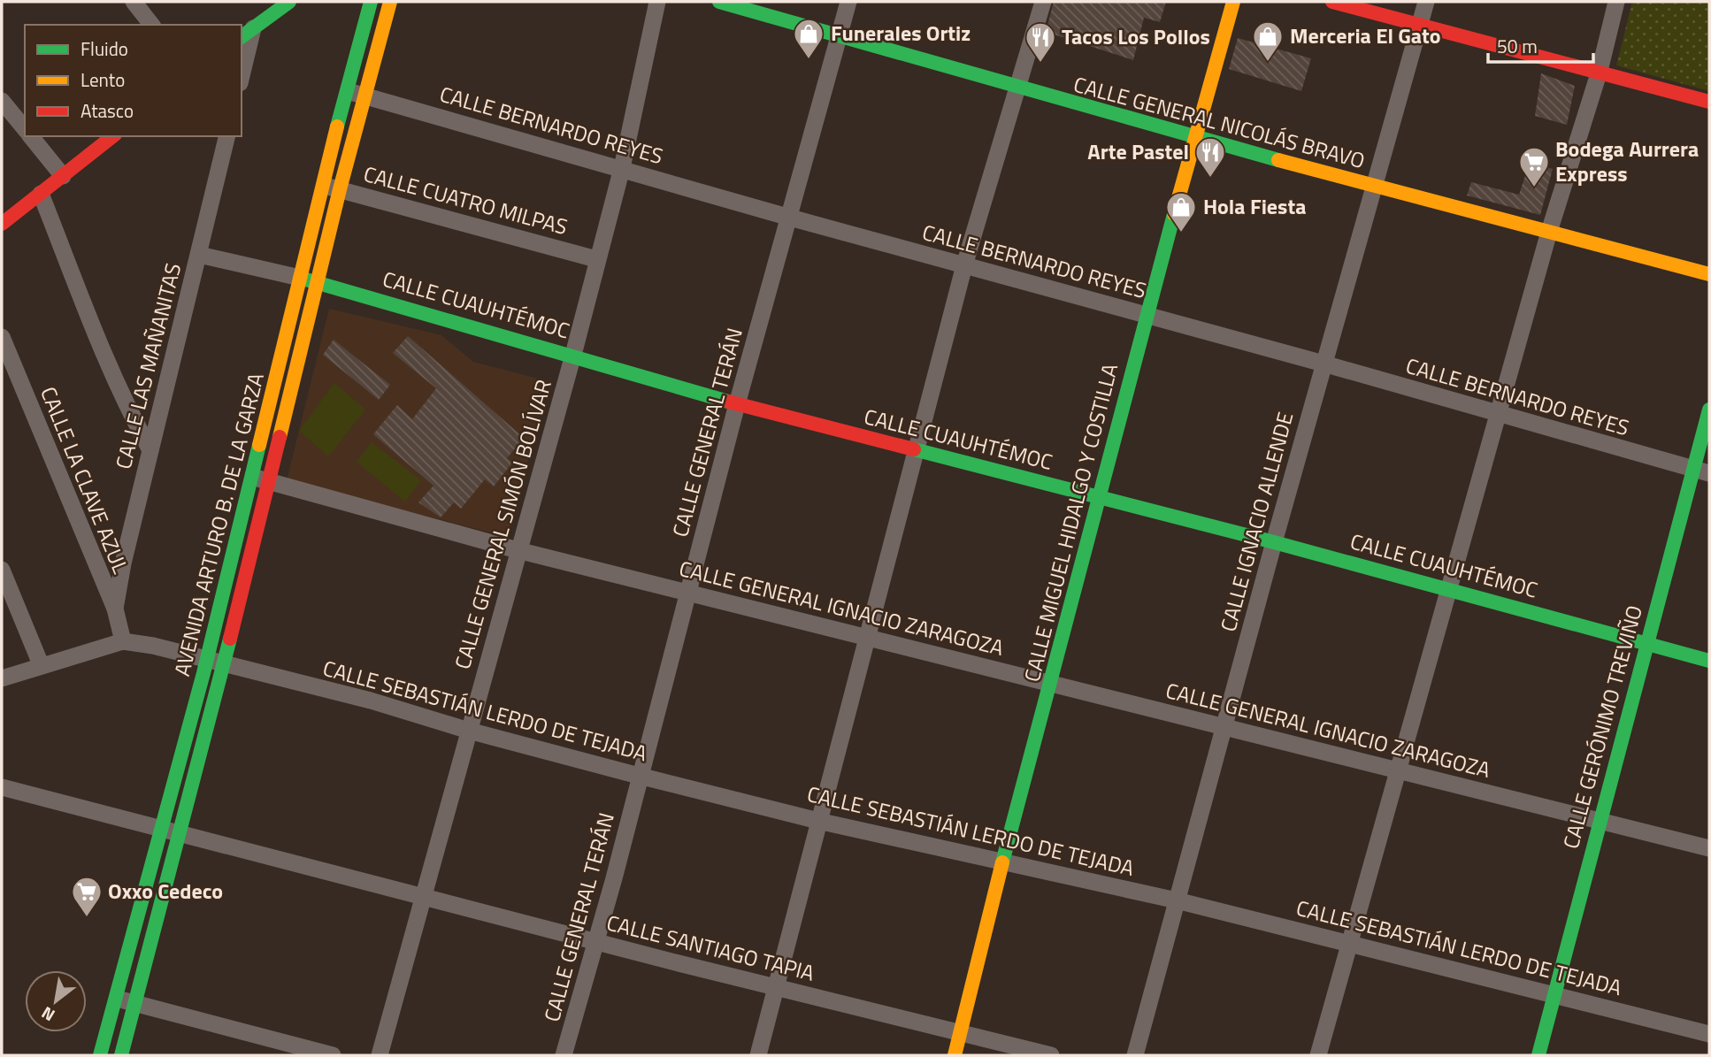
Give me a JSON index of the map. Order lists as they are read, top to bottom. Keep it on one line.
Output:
{"streets":{"street":["CALLE GENERAL NICOLÁS BRAVO","CALLE BERNARDO REYES","CALLE CUATRO MILPAS","CALLE CUAUHTÉMOC","CALLE LAS MAÑANITAS","CALLE GENERAL TERÁN","CALLE LA CLAVE AZUL","CALLE IGNACIO ALLENDE","CALLE MIGUEL HIDALGO Y COSTILLA","AVENIDA ARTURO B. DE LA GARZA","CALLE GENERAL SIMÓN BOLÍVAR","CALLE GENERAL IGNACIO ZARAGOZA","CALLE SEBASTIÁN LERDO DE TEJADA","CALLE GERÓNIMO TREVIÑO","CALLE SANTIAGO TAPIA"]},"crossings":[["CALLE GENERAL NICOLÁS BRAVO","CALLE GENERAL TERÁN"],["CALLE GENERAL NICOLÁS BRAVO","CALLE IGNACIO ALLENDE"],["CALLE GENERAL NICOLÁS BRAVO","CALLE MIGUEL HIDALGO Y COSTILLA"],["CALLE BERNARDO REYES","CALLE GENERAL TERÁN"],["CALLE BERNARDO REYES","CALLE IGNACIO ALLENDE"],["CALLE BERNARDO REYES","CALLE MIGUEL HIDALGO Y COSTILLA"],["CALLE BERNARDO REYES","AVENIDA ARTURO B. DE LA GARZA"],["CALLE BERNARDO REYES","CALLE GENERAL SIMÓN BOLÍVAR"],["CALLE BERNARDO REYES","CALLE GERÓNIMO TREVIÑO"],["CALLE CUATRO MILPAS","AVENIDA ARTURO B. DE LA GARZA"],["CALLE CUATRO MILPAS","CALLE GENERAL SIMÓN BOLÍVAR"],["CALLE CUAUHTÉMOC","CALLE LAS MAÑANITAS"],["CALLE CUAUHTÉMOC","CALLE GENERAL TERÁN"],["CALLE CUAUHTÉMOC","CALLE IGNACIO ALLENDE"],["CALLE CUAUHTÉMOC","CALLE MIGUEL HIDALGO Y COSTILLA"],["CALLE CUAUHTÉMOC","AVENIDA ARTURO B. DE LA GARZA"],["CALLE CUAUHTÉMOC","CALLE GENERAL SIMÓN BOLÍVAR"],["CALLE CUAUHTÉMOC","CALLE GERÓNIMO TREVIÑO"],["CALLE LAS MAÑANITAS","CALLE LA CLAVE AZUL"],["CALLE GENERAL TERÁN","CALLE GENERAL IGNACIO ZARAGOZA"],["CALLE GENERAL TERÁN","CALLE SEBASTIÁN LERDO DE TEJADA"],["CALLE GENERAL TERÁN","CALLE SANTIAGO TAPIA"],["CALLE LA CLAVE AZUL","CALLE SEBASTIÁN LERDO DE TEJADA"],["CALLE IGNACIO ALLENDE","CALLE GENERAL IGNACIO ZARAGOZA"],["CALLE IGNACIO ALLENDE","CALLE SEBASTIÁN LERDO DE TEJADA"],["CALLE MIGUEL HIDALGO Y COSTILLA","CALLE GENERAL IGNACIO ZARAGOZA"],["CALLE MIGUEL HIDALGO Y COSTILLA","CALLE SEBASTIÁN LERDO DE TEJADA"],["CALLE MIGUEL HIDALGO Y COSTILLA","CALLE SANTIAGO TAPIA"],["AVENIDA ARTURO B. DE LA GARZA","CALLE GENERAL IGNACIO ZARAGOZA"],["AVENIDA ARTURO B. DE LA GARZA","CALLE SEBASTIÁN LERDO DE TEJADA"],["AVENIDA ARTURO B. DE LA GARZA","CALLE SANTIAGO TAPIA"],["CALLE GENERAL SIMÓN BOLÍVAR","CALLE GENERAL IGNACIO ZARAGOZA"],["CALLE GENERAL SIMÓN BOLÍVAR","CALLE SEBASTIÁN LERDO DE TEJADA"],["CALLE GENERAL SIMÓN BOLÍVAR","CALLE SANTIAGO TAPIA"],["CALLE GENERAL IGNACIO ZARAGOZA","CALLE GERÓNIMO TREVIÑO"],["CALLE SEBASTIÁN LERDO DE TEJADA","CALLE GERÓNIMO TREVIÑO"]],"places":{"shop":["Funerales Ortiz","Merceria El Gato","Hola Fiesta"],"restaurant":["Tacos Los Pollos","Arte Pastel"],"supermarket":["Bodega Aurrera Express","Oxxo Cedeco"]},"legend":["Fluido","Lento","Atasco"],"scale_bar":"50 m","north":"bottom left"}
